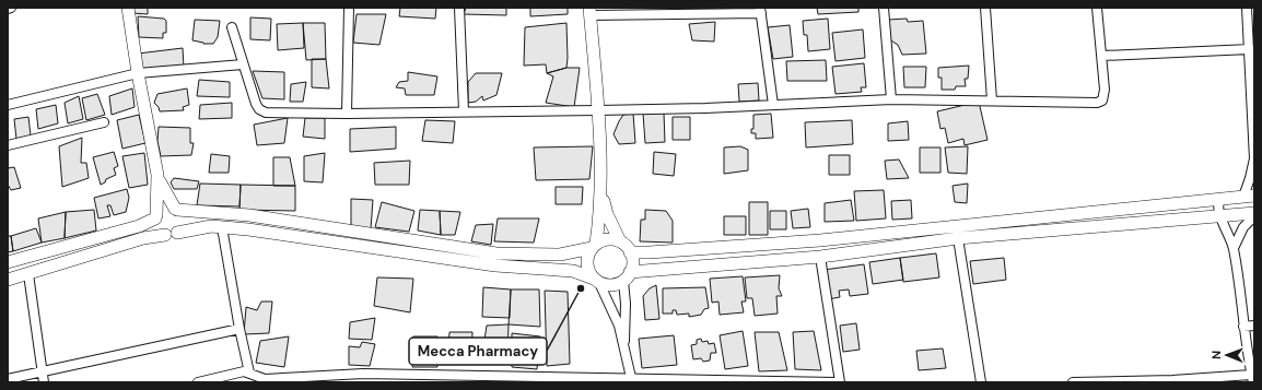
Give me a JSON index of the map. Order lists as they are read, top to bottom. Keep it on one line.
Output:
{"places":["Mecca Pharmacy"],"north":"left"}
